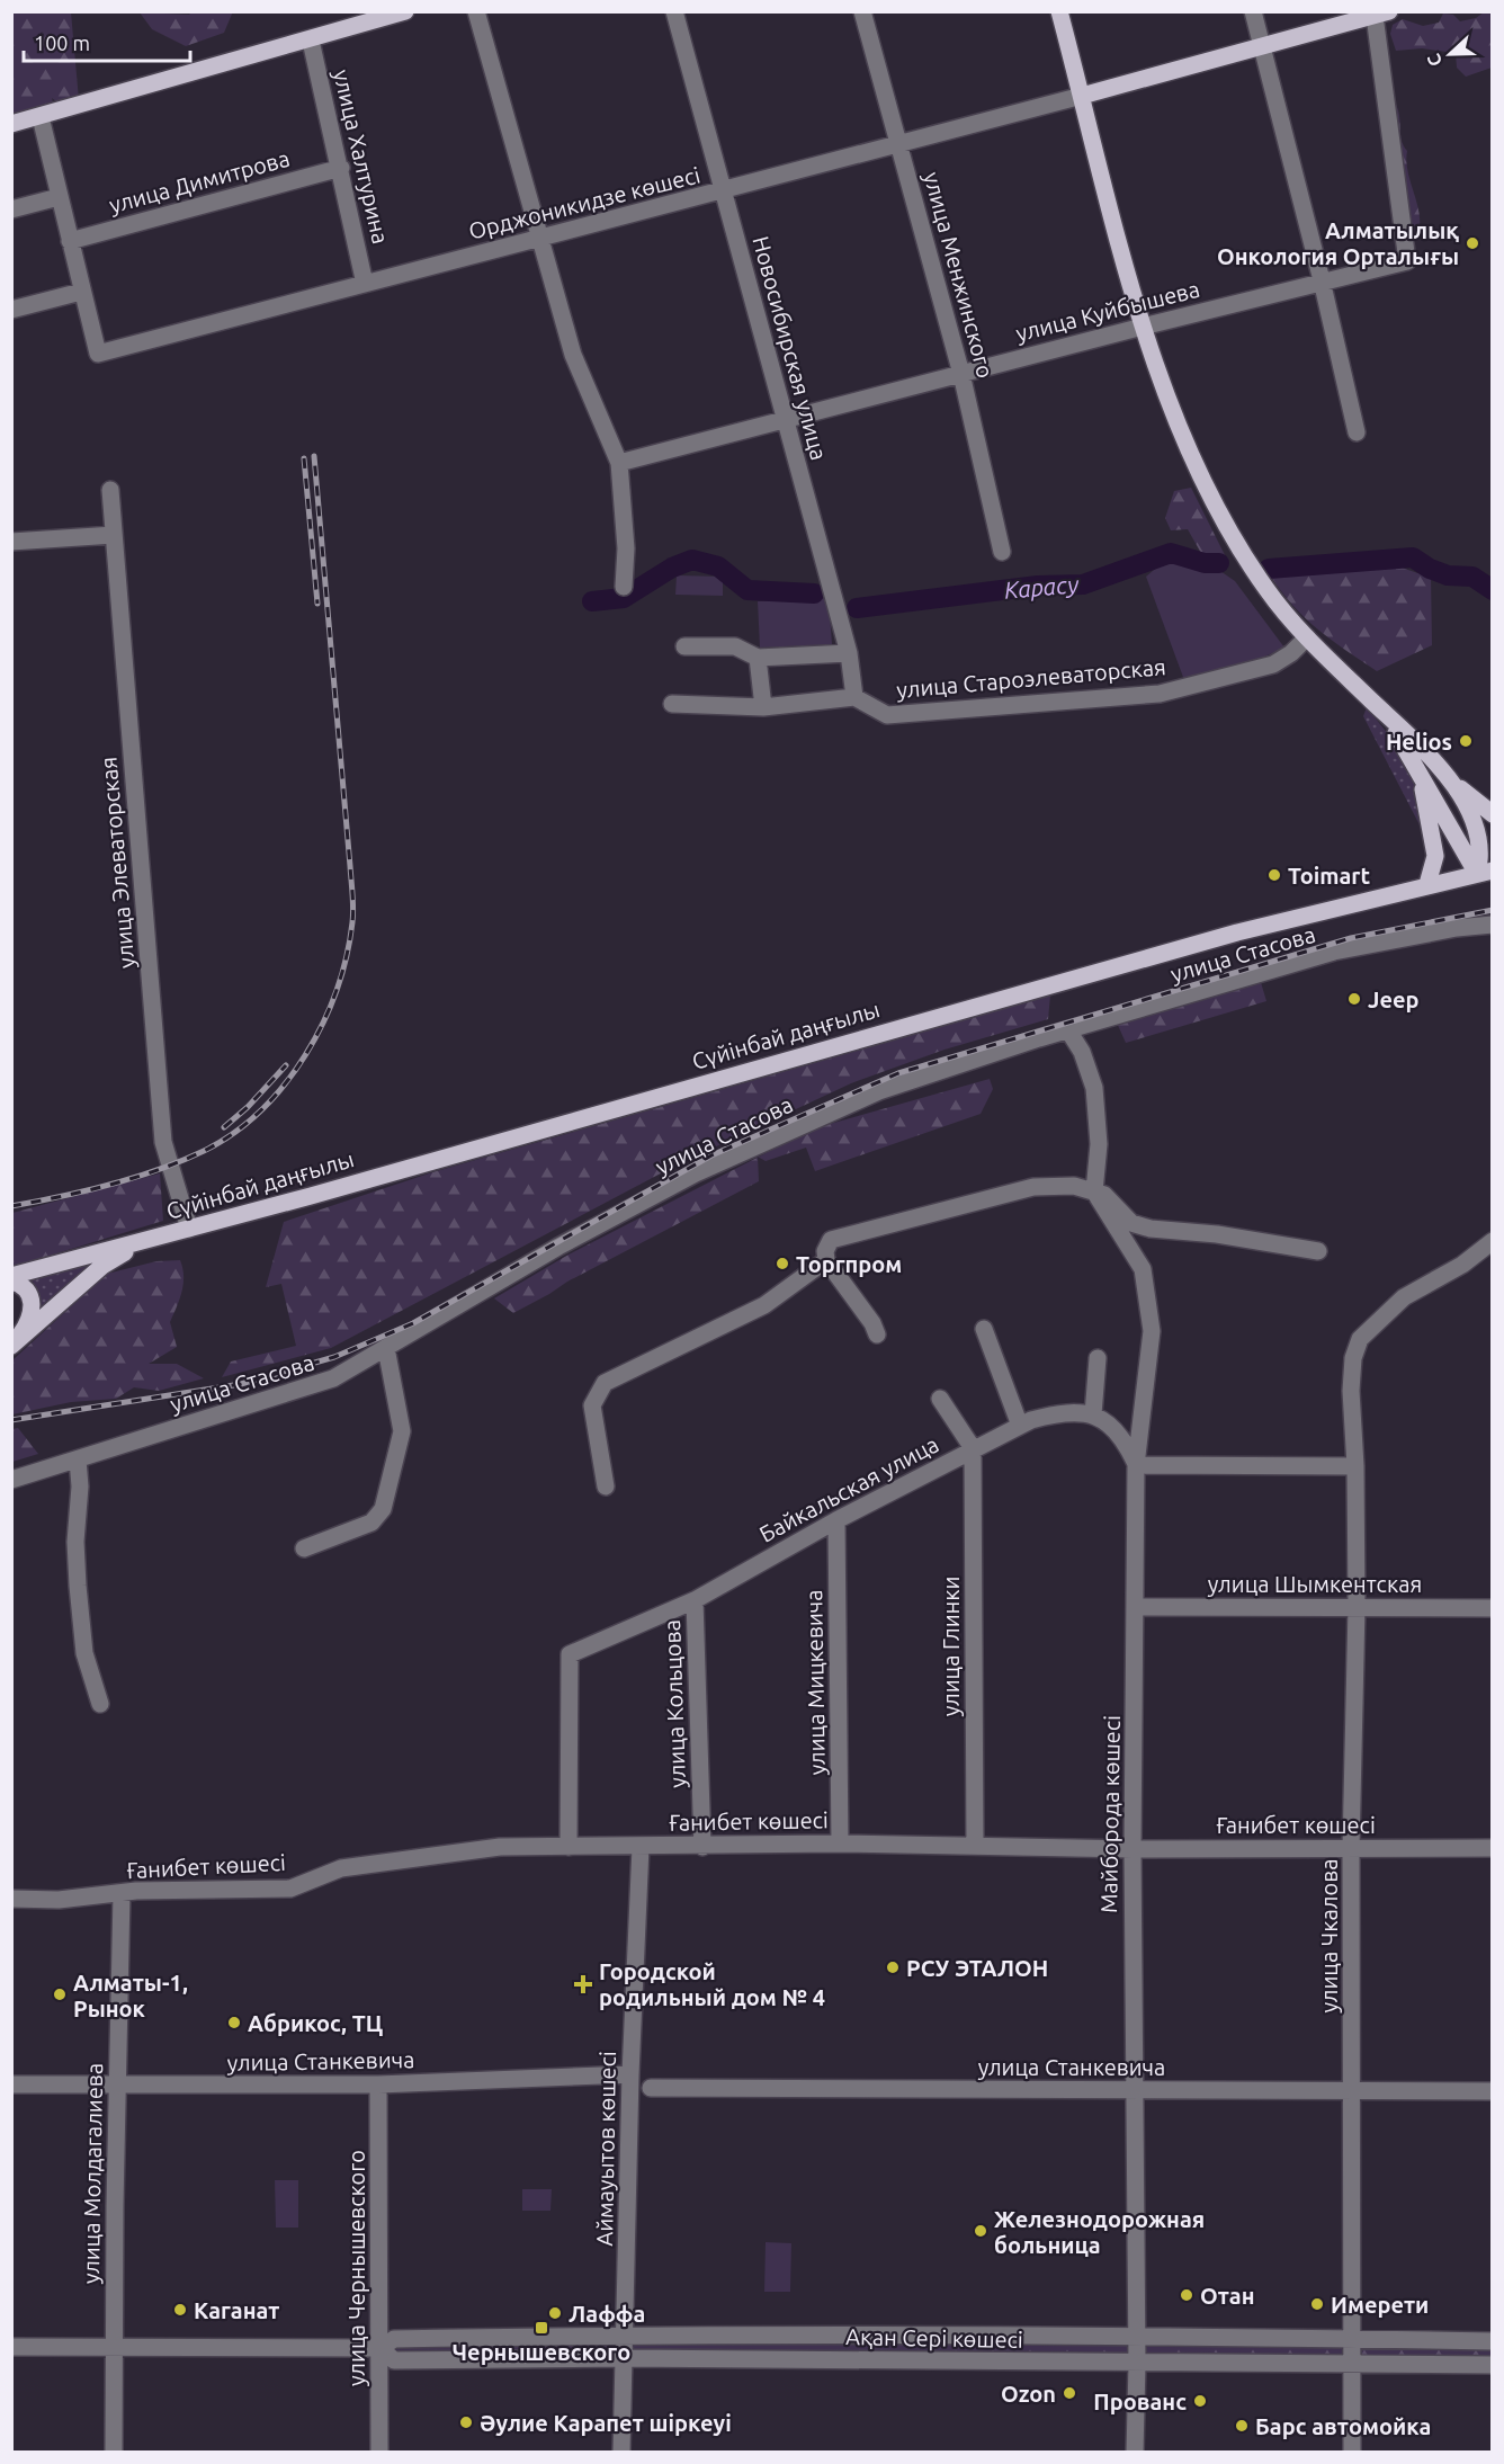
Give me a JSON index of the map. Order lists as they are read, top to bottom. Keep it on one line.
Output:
{"streets":{"main road":["Сүйінбай даңғылы"],"street":["улица Халтурина","улица Димитрова","Орджоникидзе көшесі","улица Менжинского","улица Куйбышева","Новосибирская улица","улица Староэлеваторская","улица Элеваторская","улица Стасова","Байкальская улица","улица Шымкентская","улица Глинки","улица Мицкевича","улица Кольцова","Майборода көшесі","Ғанибет көшесі","улица Чкалова","улица Станкевича","Аймауытов көшесі","улица Молдагалиева","улица Чернышевского","Ақан Сері көшесі"]},"crossings":[["улица Халтурина","улица Димитрова"],["улица Халтурина","Орджоникидзе көшесі"],["Орджоникидзе көшесі","улица Менжинского"],["Орджоникидзе көшесі","Новосибирская улица"],["улица Менжинского","улица Куйбышева"],["улица Куйбышева","Новосибирская улица"],["Новосибирская улица","улица Староэлеваторская"],["улица Элеваторская","Сүйінбай даңғылы"],["Байкальская улица","улица Глинки"],["Байкальская улица","улица Мицкевича"],["Байкальская улица","улица Кольцова"],["Байкальская улица","Ғанибет көшесі"],["улица Шымкентская","Майборода көшесі"],["улица Шымкентская","улица Чкалова"],["улица Глинки","Ғанибет көшесі"],["улица Мицкевича","Ғанибет көшесі"],["улица Кольцова","Ғанибет көшесі"],["Майборода көшесі","Ғанибет көшесі"],["Майборода көшесі","улица Станкевича"],["Майборода көшесі","Ақан Сері көшесі"],["Ғанибет көшесі","улица Чкалова"],["Ғанибет көшесі","Аймауытов көшесі"],["Ғанибет көшесі","улица Молдагалиева"],["улица Чкалова","улица Станкевича"],["улица Чкалова","Ақан Сері көшесі"],["улица Станкевича","Аймауытов көшесі"],["улица Станкевича","улица Молдагалиева"],["улица Станкевича","улица Чернышевского"],["Аймауытов көшесі","Ақан Сері көшесі"],["улица Молдагалиева","Ақан Сері көшесі"],["улица Чернышевского","Ақан Сері көшесі"]],"water":["Карасу"],"places":{"other":["Алматылық Онкология Орталығы","Helios","Toimart","Jeep","Торгпром","РСУ ЭТАЛОН","Алматы-1, Рынок","Абрикос, ТЦ","Железнодорожная больница","Отан","Имерети","Каганат","Лаффа","Ozon","Прованс","Әулие Карапет шіркеуі","Барс автомойка"],"health":["Городской родильный дом № 4"],"transit":["Чернышевского"]},"scale_bar":"100 m","north":"left"}
